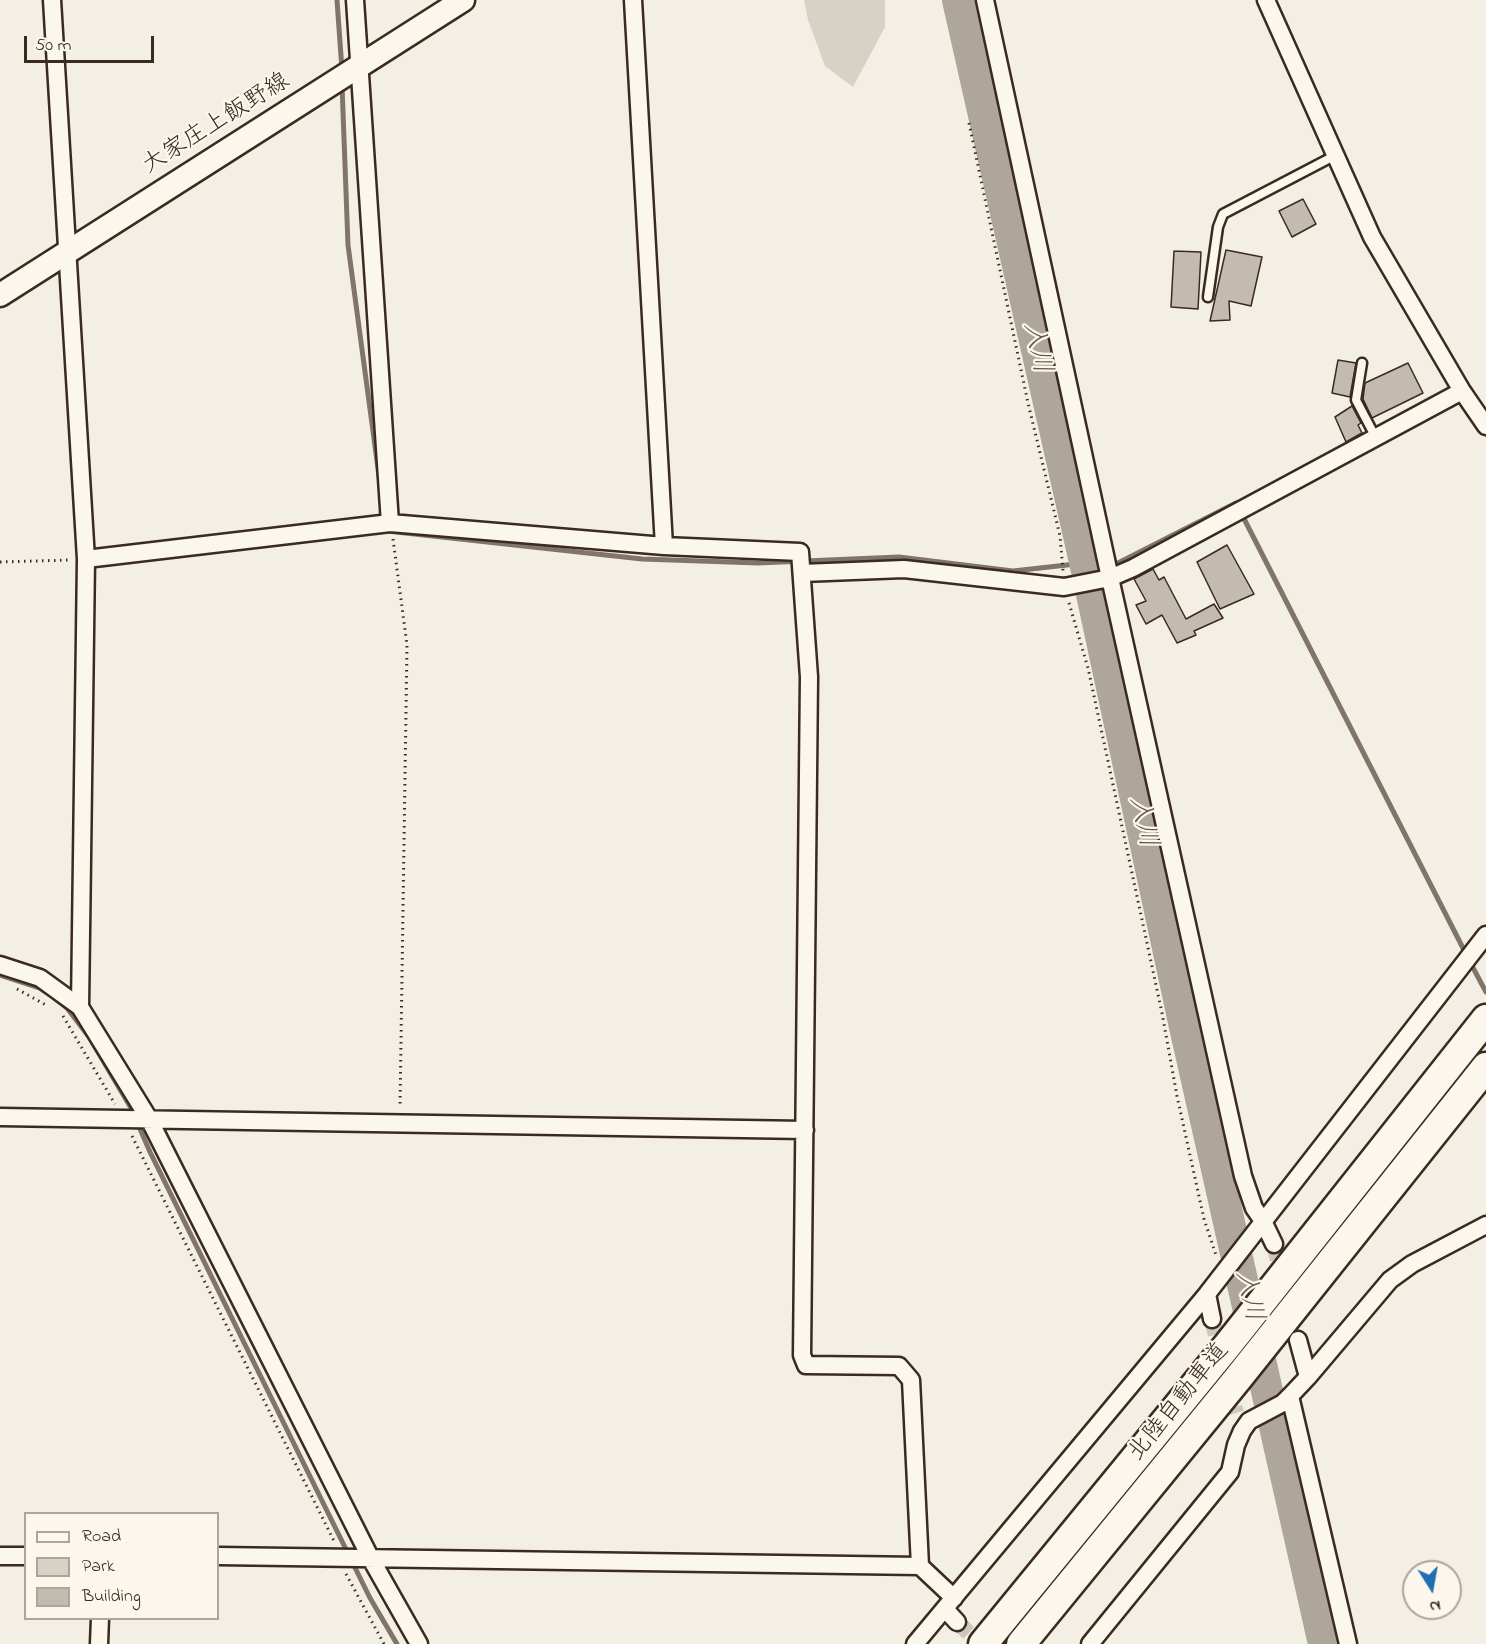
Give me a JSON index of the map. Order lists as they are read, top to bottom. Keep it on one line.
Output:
{"streets":{"highway":["北陸自動車道"],"main road":["大家庄上飯野線"]},"water":["入川"],"legend":["Road","Park","Building"],"scale_bar":"50 m","north":"bottom"}
